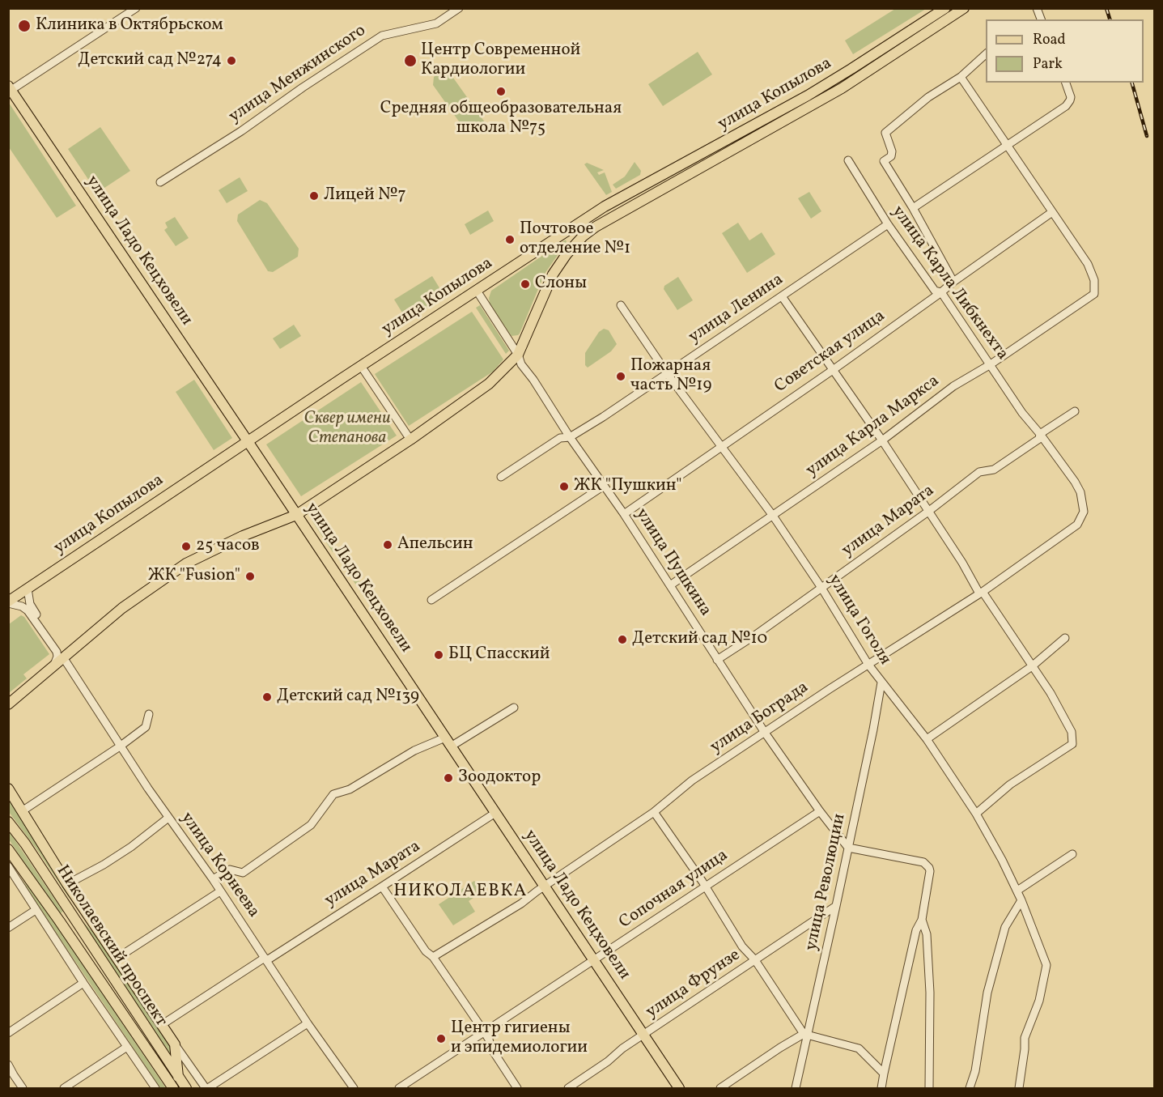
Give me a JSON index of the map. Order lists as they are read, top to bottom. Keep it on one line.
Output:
{"streets":{"main road":["улица Копылова","улица Ладо Кецховели","Николаевский проспект"],"street":["улица Менжинского","улица Карла Либкнехта","улица Ленина","Советская улица","улица Карла Маркса","улица Марата","улица Пушкина","улица Гоголя","улица Бограда","улица Корнеева","улица Революции","Сопочная улица","улица Фрунзе"]},"crossings":[["улица Копылова","улица Ладо Кецховели"],["улица Копылова","улица Пушкина"],["улица Копылова","улица Корнеева"],["улица Ладо Кецховели","улица Марата"],["улица Ладо Кецховели","улица Бограда"],["улица Ладо Кецховели","Сопочная улица"],["улица Ладо Кецховели","улица Фрунзе"],["улица Карла Либкнехта","улица Ленина"],["улица Карла Либкнехта","Советская улица"],["улица Карла Либкнехта","улица Карла Маркса"],["улица Карла Либкнехта","улица Марата"],["улица Карла Либкнехта","улица Бограда"],["улица Ленина","улица Пушкина"],["улица Ленина","улица Гоголя"],["Советская улица","улица Карла Маркса"],["Советская улица","улица Пушкина"],["Советская улица","улица Гоголя"],["улица Карла Маркса","улица Пушкина"],["улица Карла Маркса","улица Гоголя"],["улица Марата","улица Пушкина"],["улица Марата","улица Гоголя"],["улица Марата","улица Корнеева"],["улица Марата","Николаевский проспект"],["улица Пушкина","улица Бограда"],["улица Пушкина","улица Революции"],["улица Пушкина","Сопочная улица"],["улица Гоголя","улица Бограда"],["улица Гоголя","улица Революции"],["улица Революции","улица Фрунзе"]],"districts":["НИКОЛАЕВКА"],"parks":["Сквер имени Степанова"],"places":["Клиника в Октябрьском","Детский сад №274","Центр Современной Кардиологии","Средняя общеобразовательная школа №75","Лицей №7","Почтовое отделение №1","Слоны","Пожарная часть №19","ЖК \"Пушкин\"","Апельсин","25 часов","ЖК \"Fusion\"","Детский сад №10","БЦ Спасский","Детский сад №139","Зоодоктор","Центр гигиены и эпидемиологии"],"legend":["Road","Park"]}
